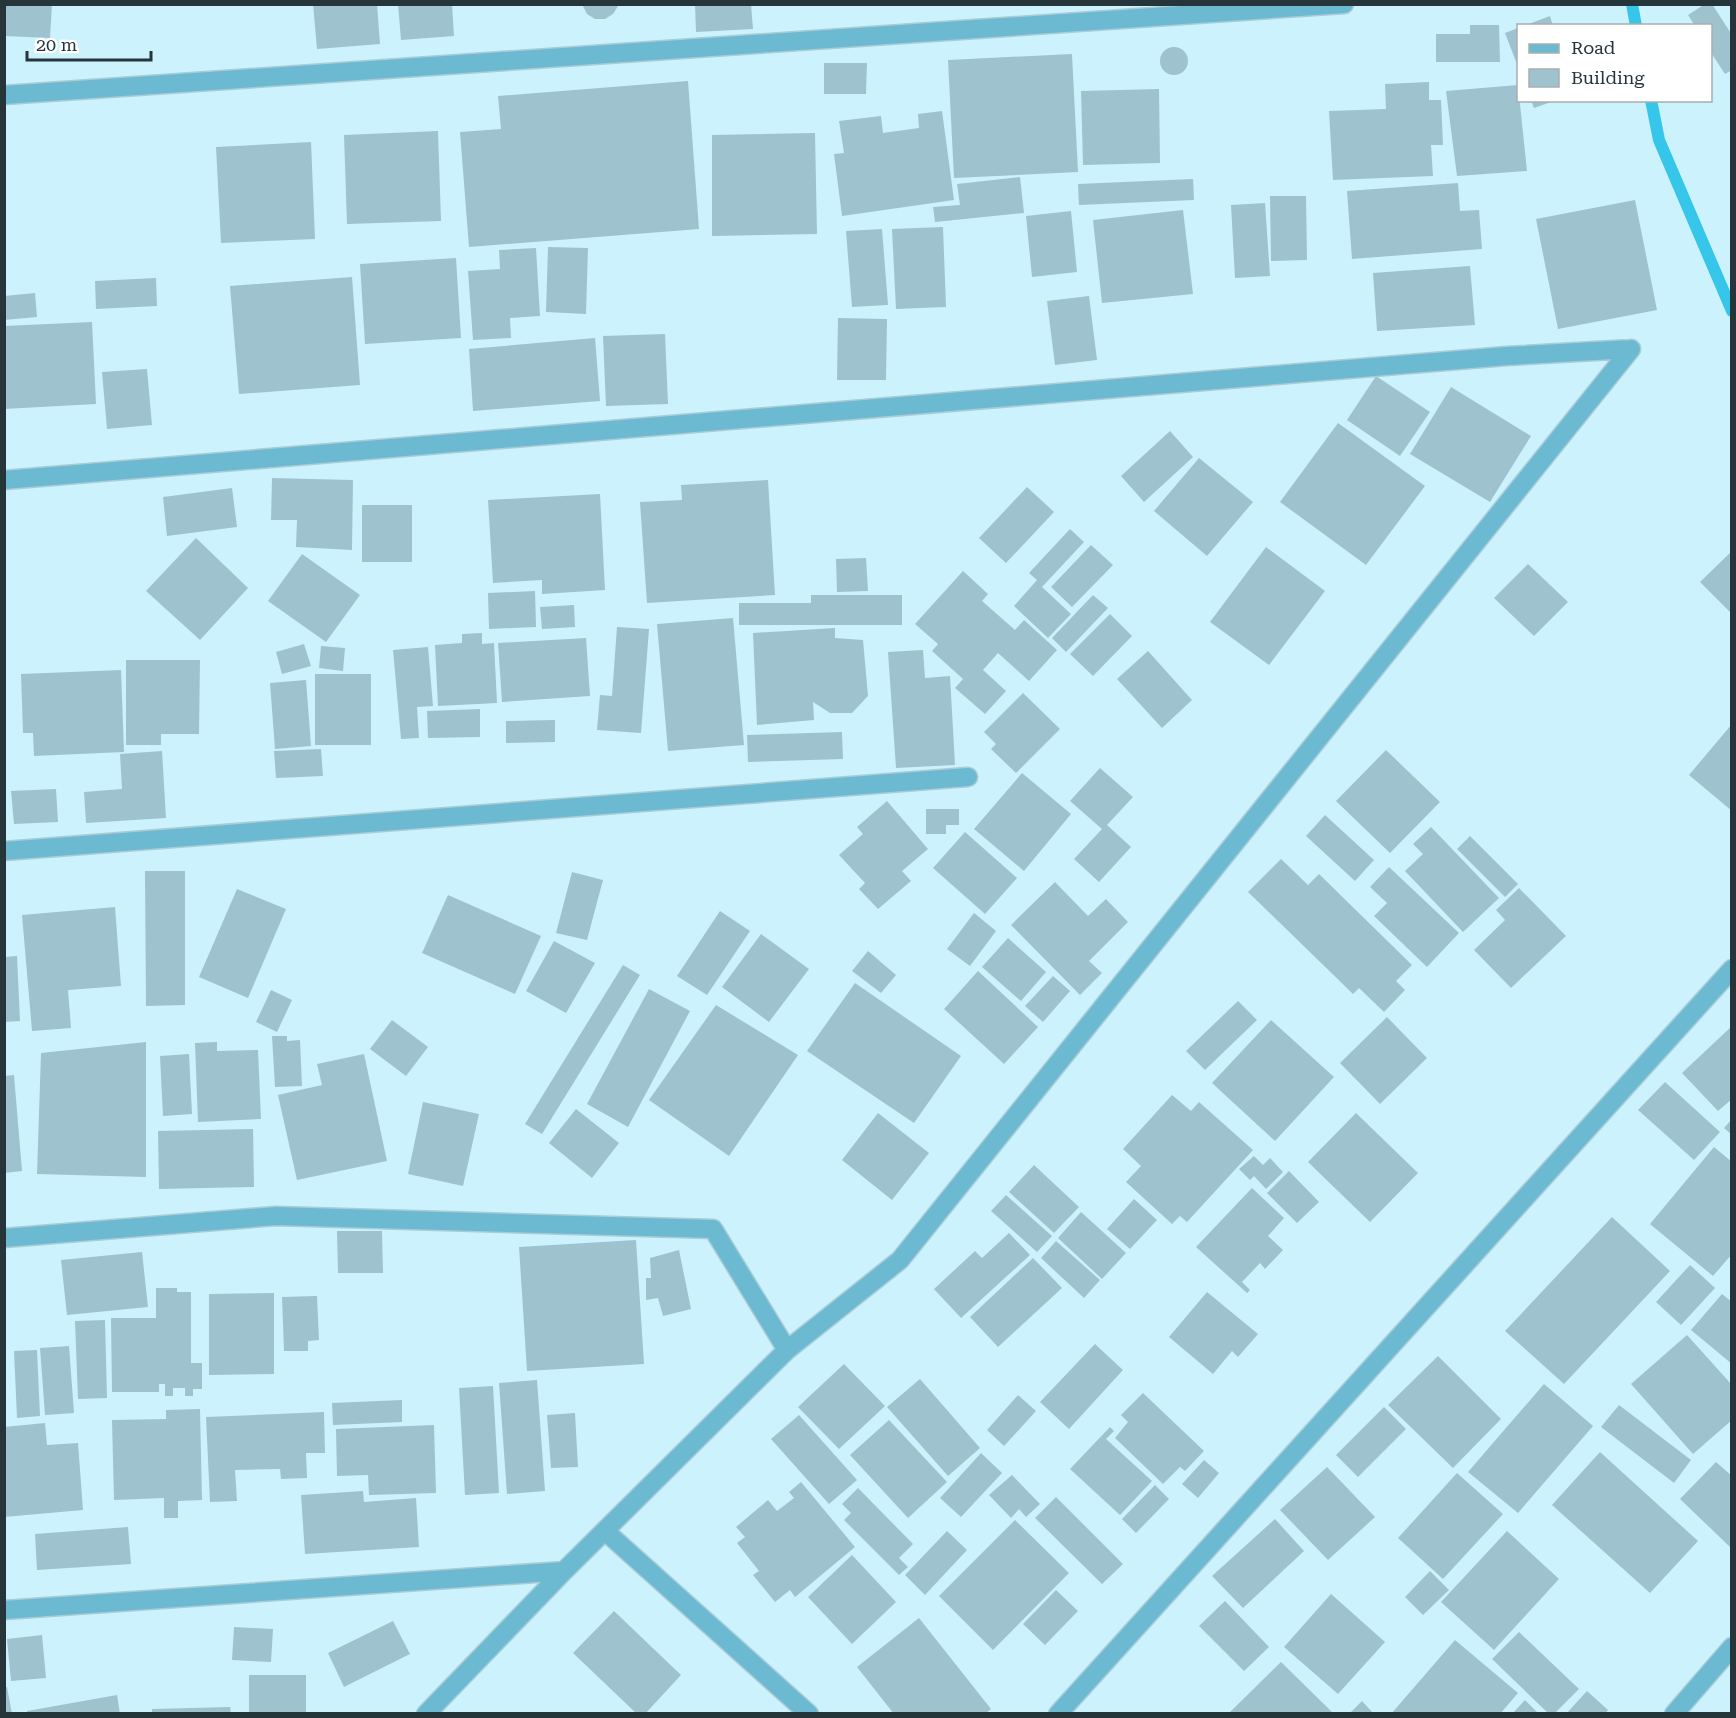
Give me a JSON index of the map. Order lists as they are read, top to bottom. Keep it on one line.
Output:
{"legend":["Road","Building"],"scale_bar":"20 m"}
